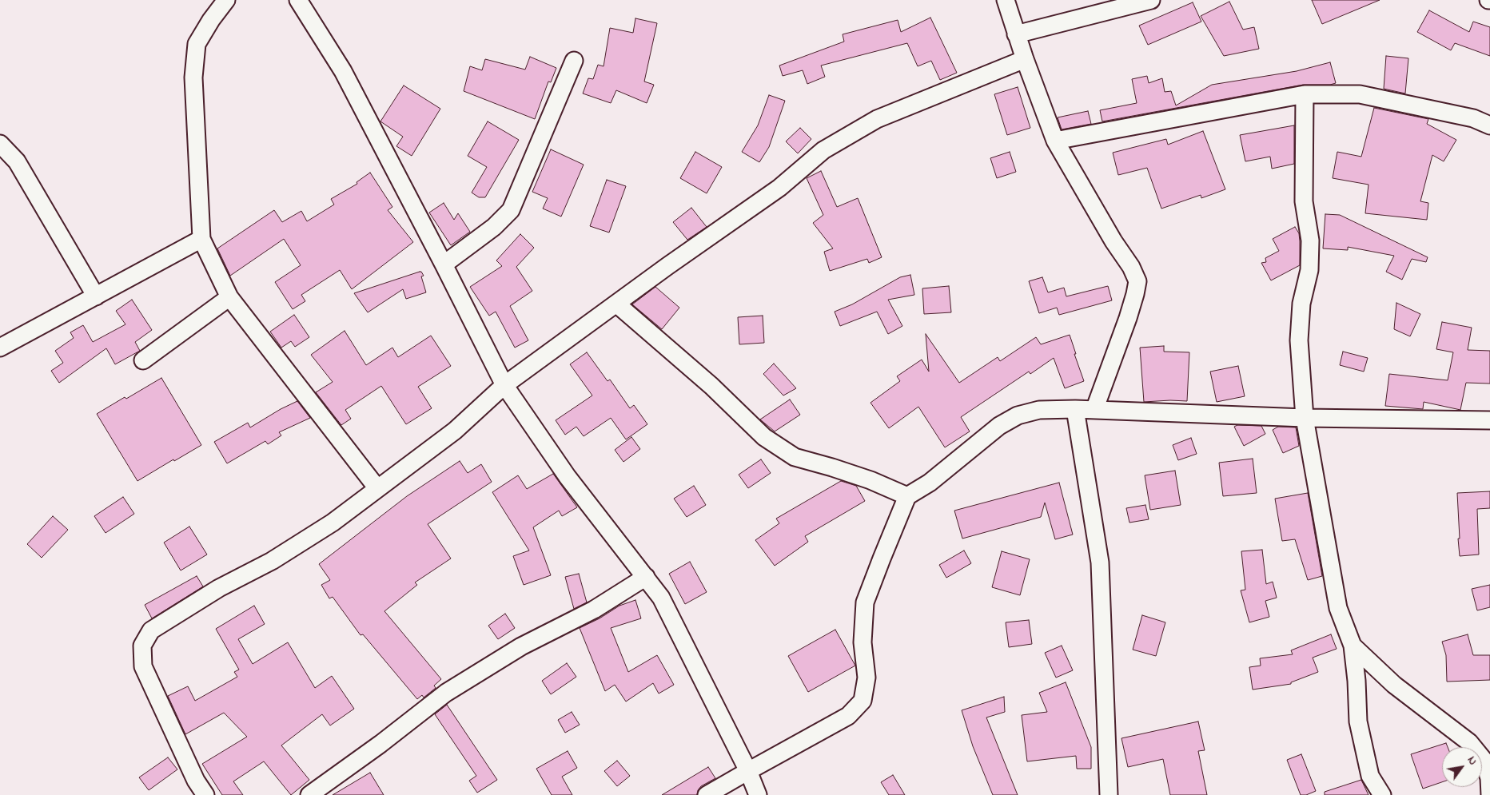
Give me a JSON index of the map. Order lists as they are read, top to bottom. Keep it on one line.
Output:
{"north":"top right"}
